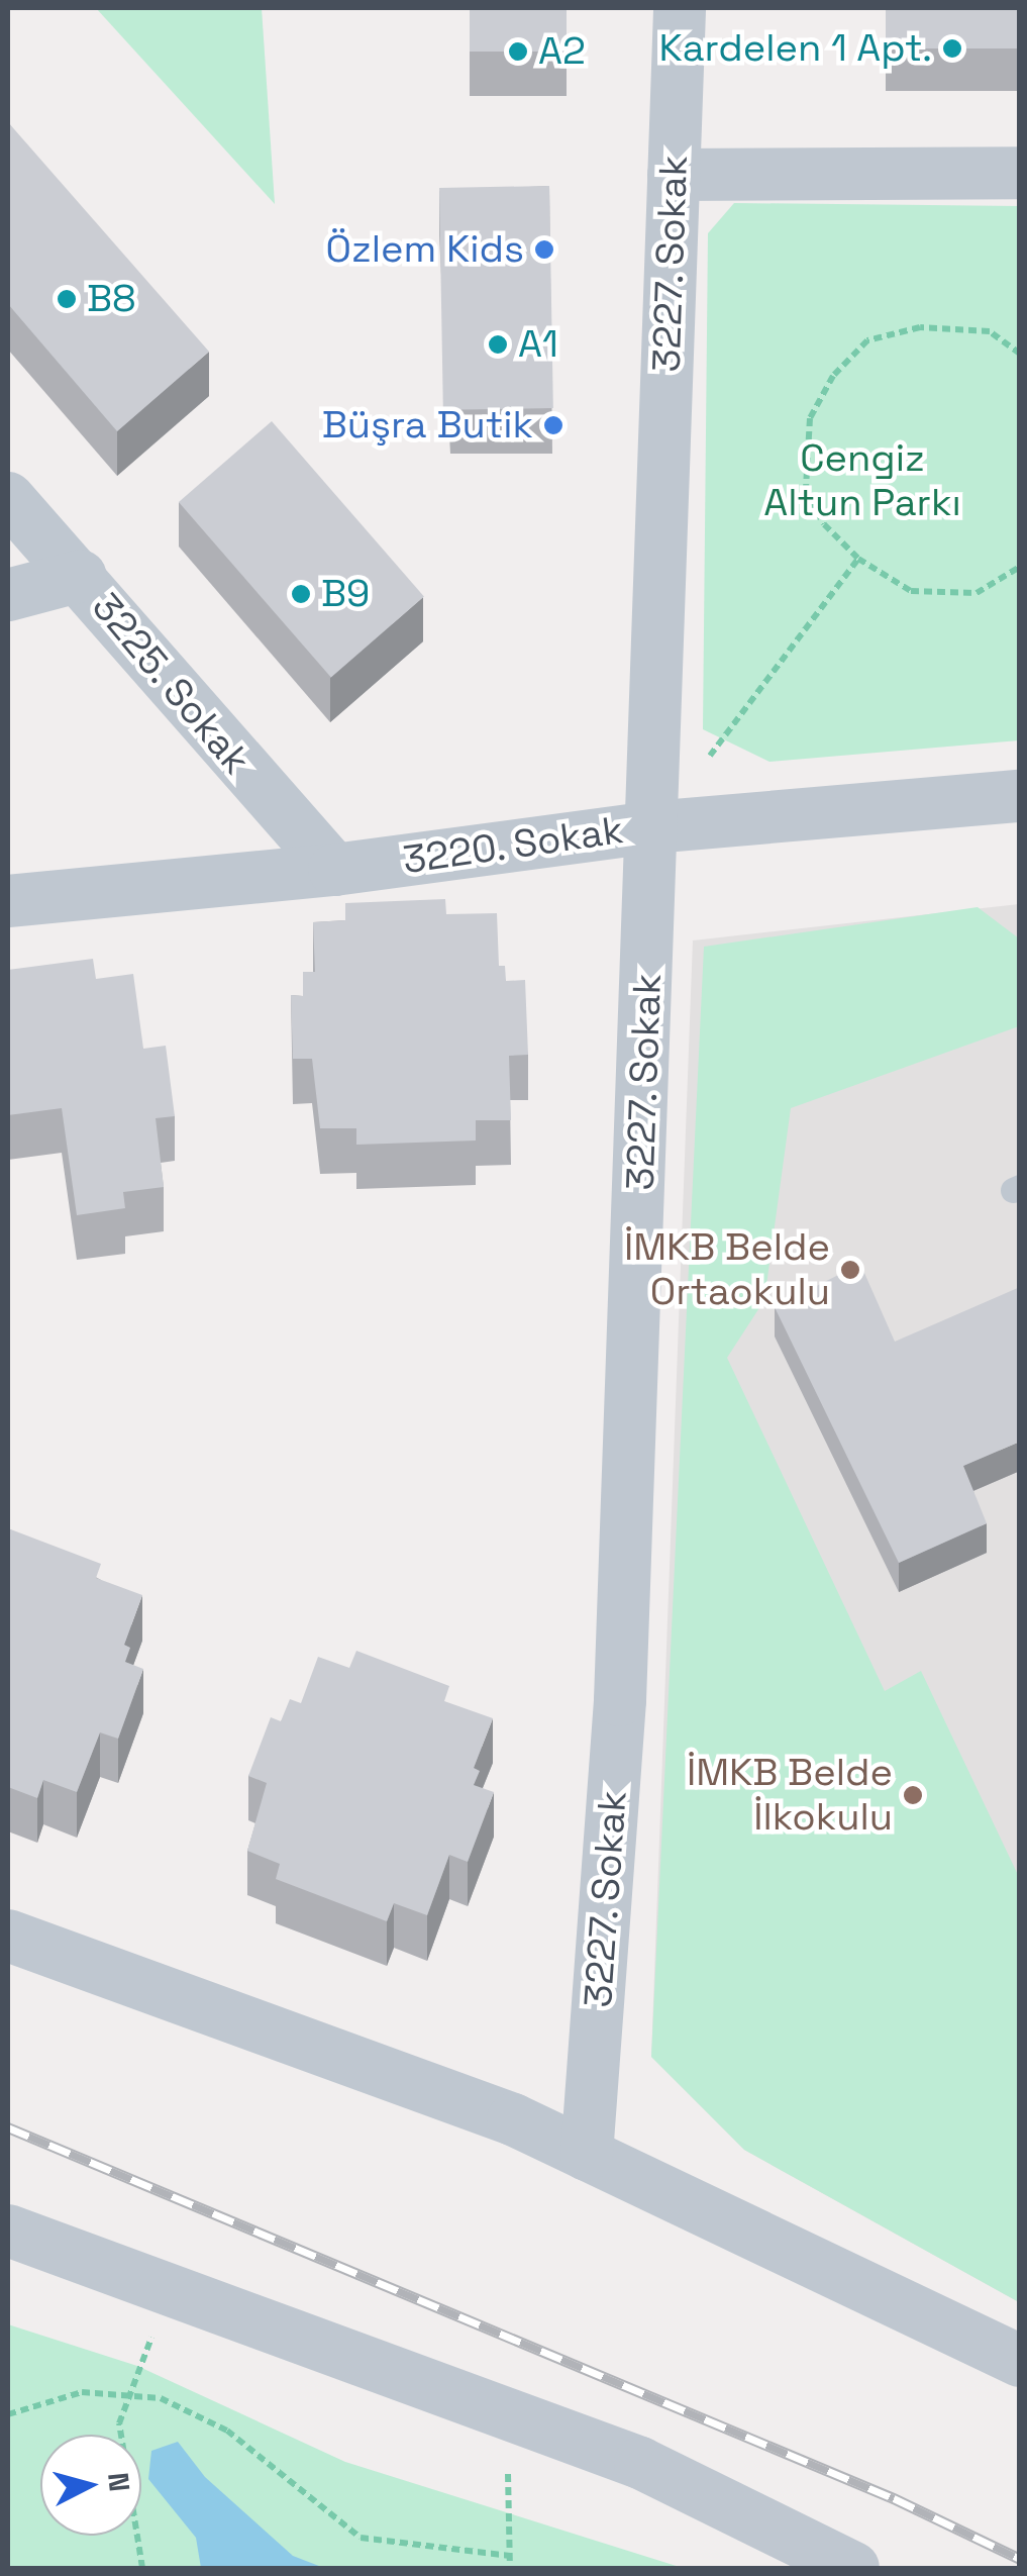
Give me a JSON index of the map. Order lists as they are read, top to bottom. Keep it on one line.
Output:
{"streets":{"street":["3227. Sokak","3225. Sokak","3220. Sokak"]},"crossings":[["3227. Sokak","3220. Sokak"],["3225. Sokak","3220. Sokak"]],"parks":["Cengiz Altun Parkı"],"places":["Kardelen 1 Apt.","A2","Özlem Kids","B8","A1","Büşra Butik","B9","İMKB Belde Ortaokulu","İMKB Belde İlkokulu"],"north":"right"}
